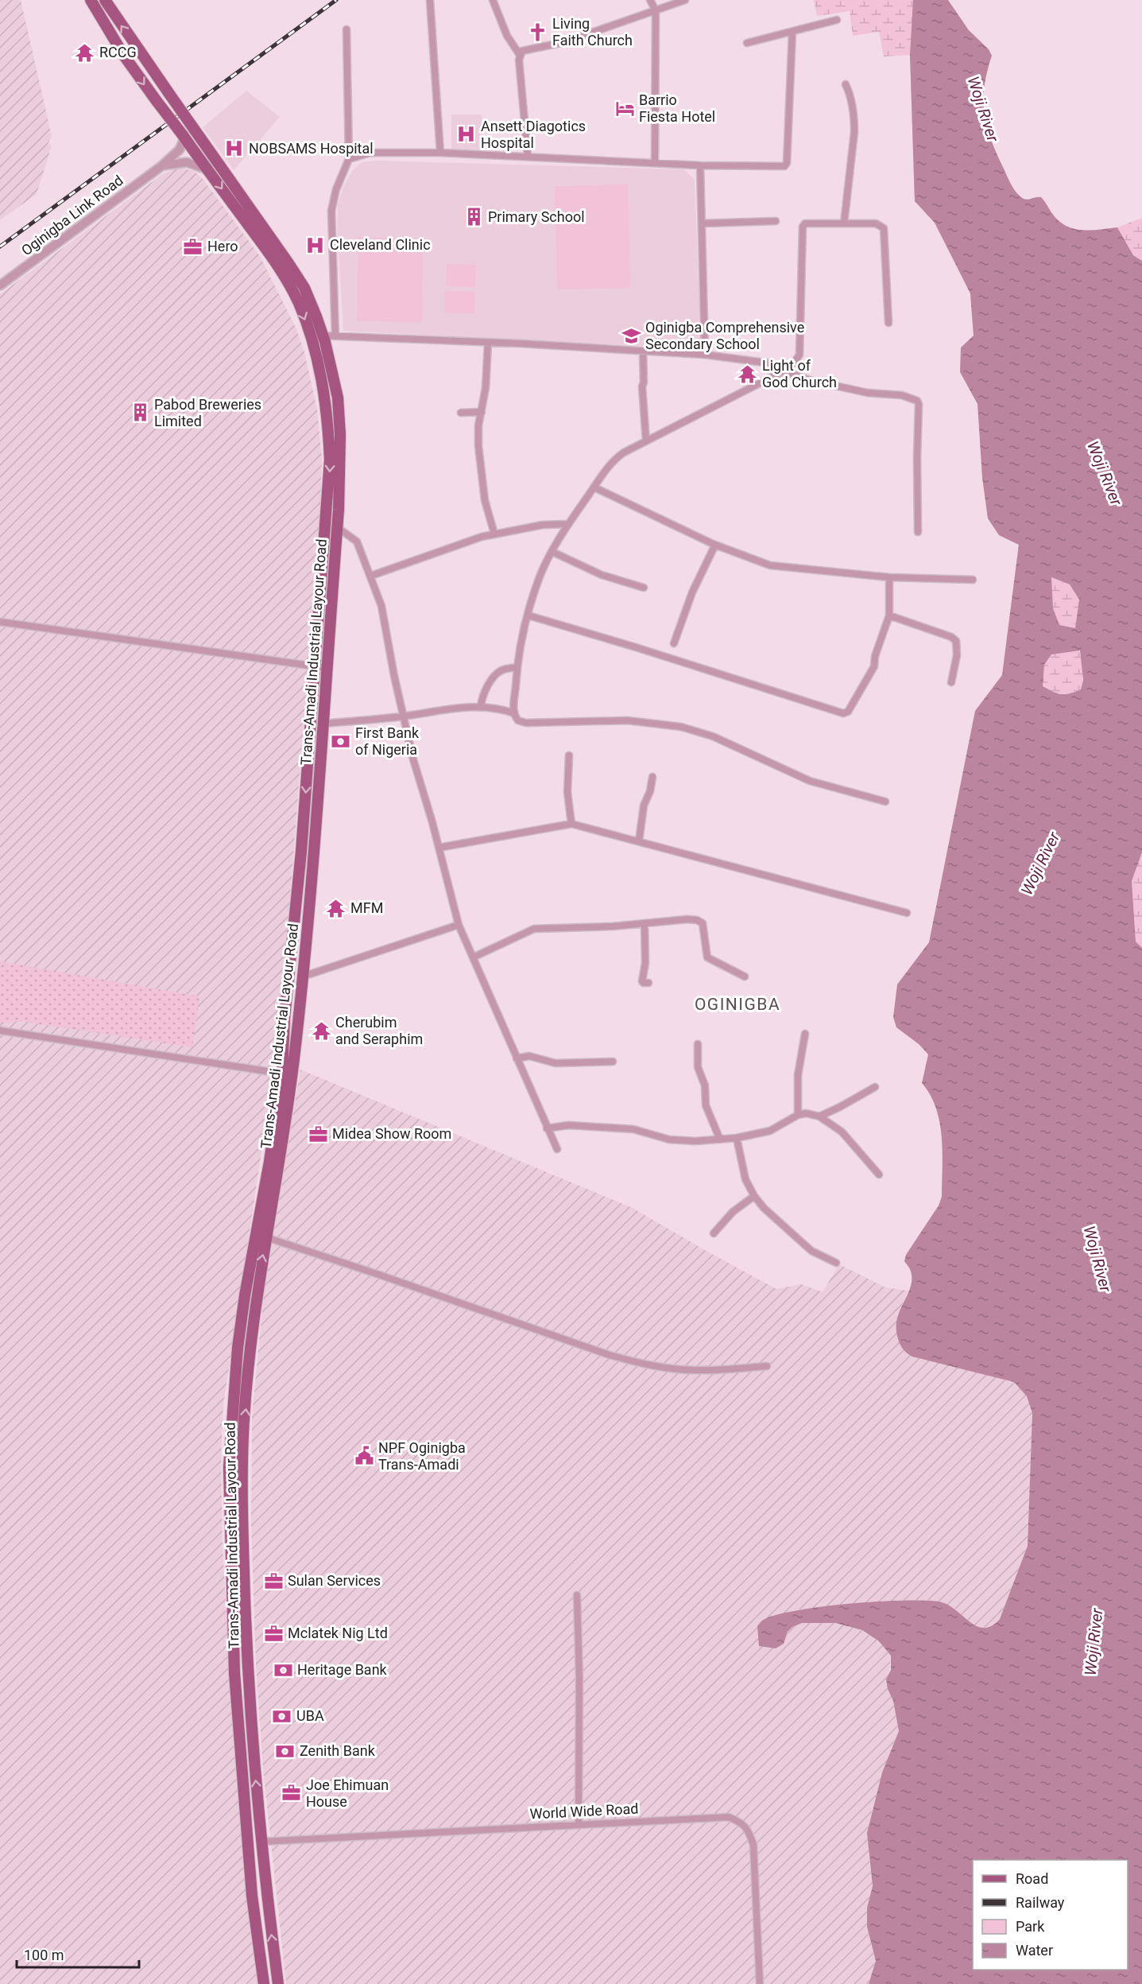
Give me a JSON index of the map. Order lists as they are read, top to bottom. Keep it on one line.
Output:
{"streets":{"main road":["Trans-Amadi Industrial Layour Road"],"street":["Oginigba Link Road","World Wide Road"]},"crossings":[["Oginigba Link Road","Trans-Amadi Industrial Layour Road"],["Trans-Amadi Industrial Layour Road","World Wide Road"]],"districts":["OGINIGBA"],"water":["Woji River"],"places":{"church":["Living Faith Church"],"temple":["RCCG","Light of God Church","MFM","Cherubim and Seraphim"],"hotel":["Barrio Fiesta Hotel"],"hospital":["Ansett Diagotics Hospital","NOBSAMS Hospital","Cleveland Clinic"],"building":["Primary School","Pabod Breweries Limited"],"office":["Hero","Midea Show Room","Sulan Services","Mclatek Nig Ltd","Joe Ehimuan House"],"school or university":["Oginigba Comprehensive Secondary School"],"bank":["First Bank of Nigeria","Heritage Bank","UBA","Zenith Bank"],"public building":["NPF Oginigba Trans-Amadi"]},"legend":["Road","Railway","Park","Water"],"scale_bar":"100 m"}
